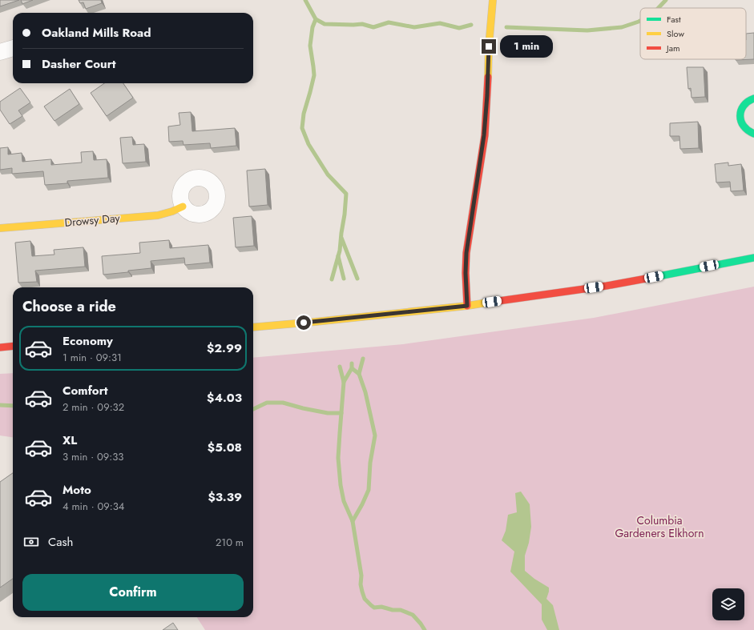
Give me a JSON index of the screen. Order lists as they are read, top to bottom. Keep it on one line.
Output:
{"streets":{"street":["Drowsy Day"]},"parks":["Columbia Gardeners Elkhorn"],"legend":["Fast","Slow","Jam"],"page":{"banner":["Oakland Mills Road","Dasher Court"],"bubble":"1 min","heading":"Choose a ride","list":[{"name":"Economy","note":"1 min · 09:31","value":"$2.99"},{"name":"Comfort","note":"2 min · 09:32","value":"$4.03"},{"name":"XL","note":"3 min · 09:33","value":"$5.08"},{"name":"Moto","note":"4 min · 09:34","value":"$3.39"}],"pay":["Cash","210 m"],"buttons":"Confirm"}}
